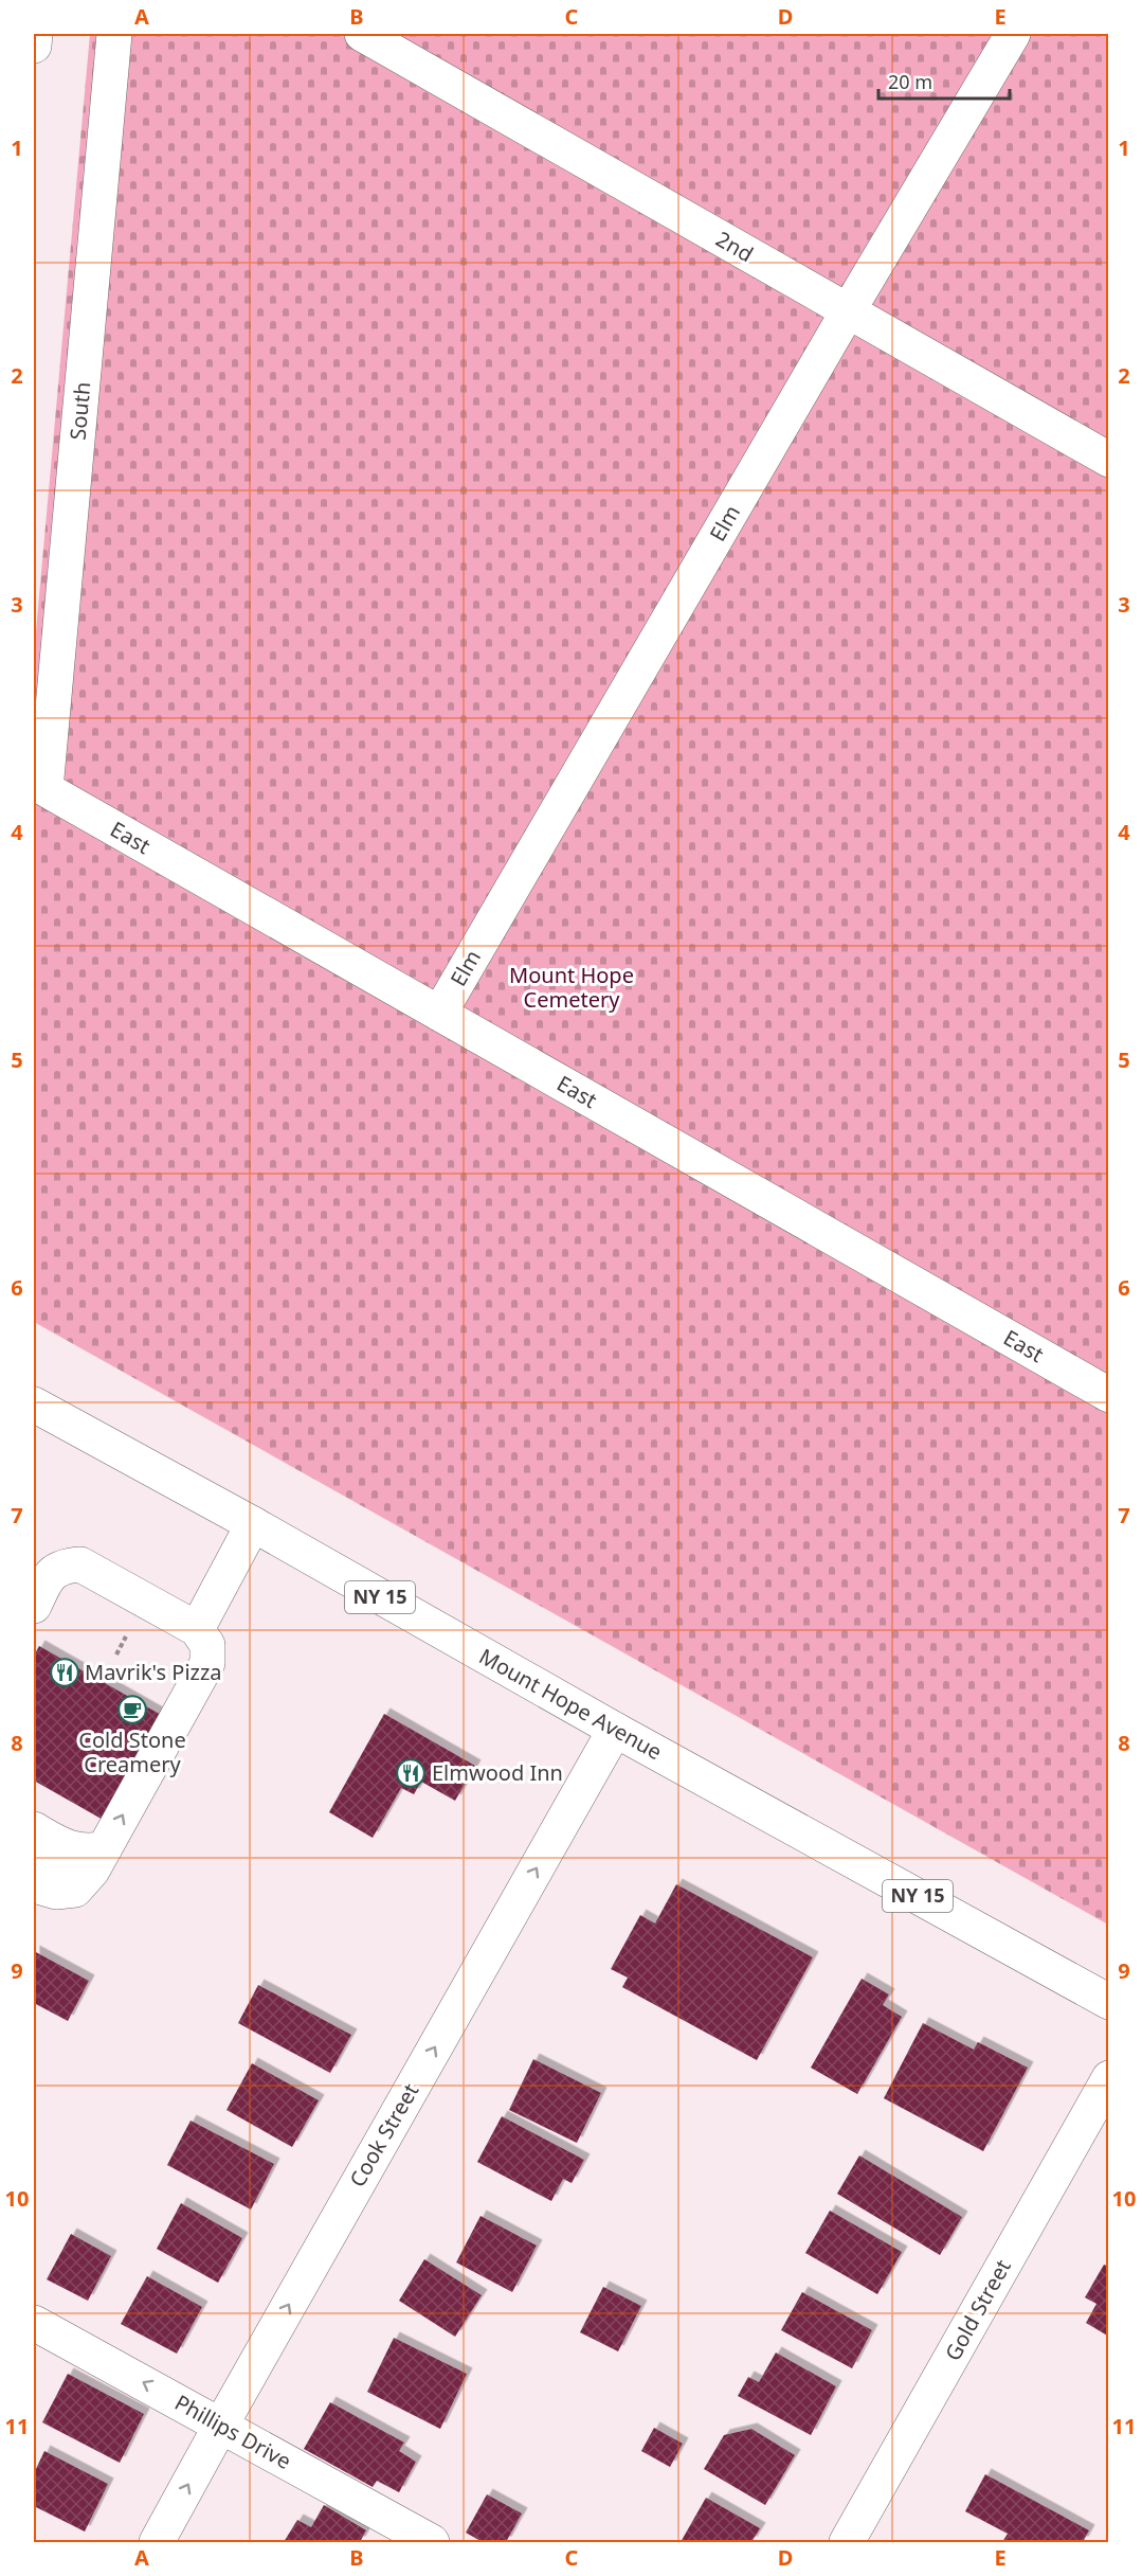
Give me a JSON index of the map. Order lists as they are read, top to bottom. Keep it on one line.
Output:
{"streets":{"street":["2nd","South","Elm","East","NY 15","Mount Hope Avenue","Cook Street","Gold Street","Phillips Drive"]},"crossings":[["2nd","Elm"],["South","East"],["Elm","East"],["Mount Hope Avenue","Cook Street"],["Cook Street","Phillips Drive"]],"one_way":["Cook Street","Phillips Drive"],"parks":["Mount Hope Cemetery"],"places":{"restaurant":["Mavrik's Pizza","Elmwood Inn"],"cafe":["Cold Stone Creamery"]},"scale_bar":"20 m","grid":{"columns":["A","B","C","D","E"],"rows":["1","2","3","4","5","6","7","8","9","10","11"]}}
